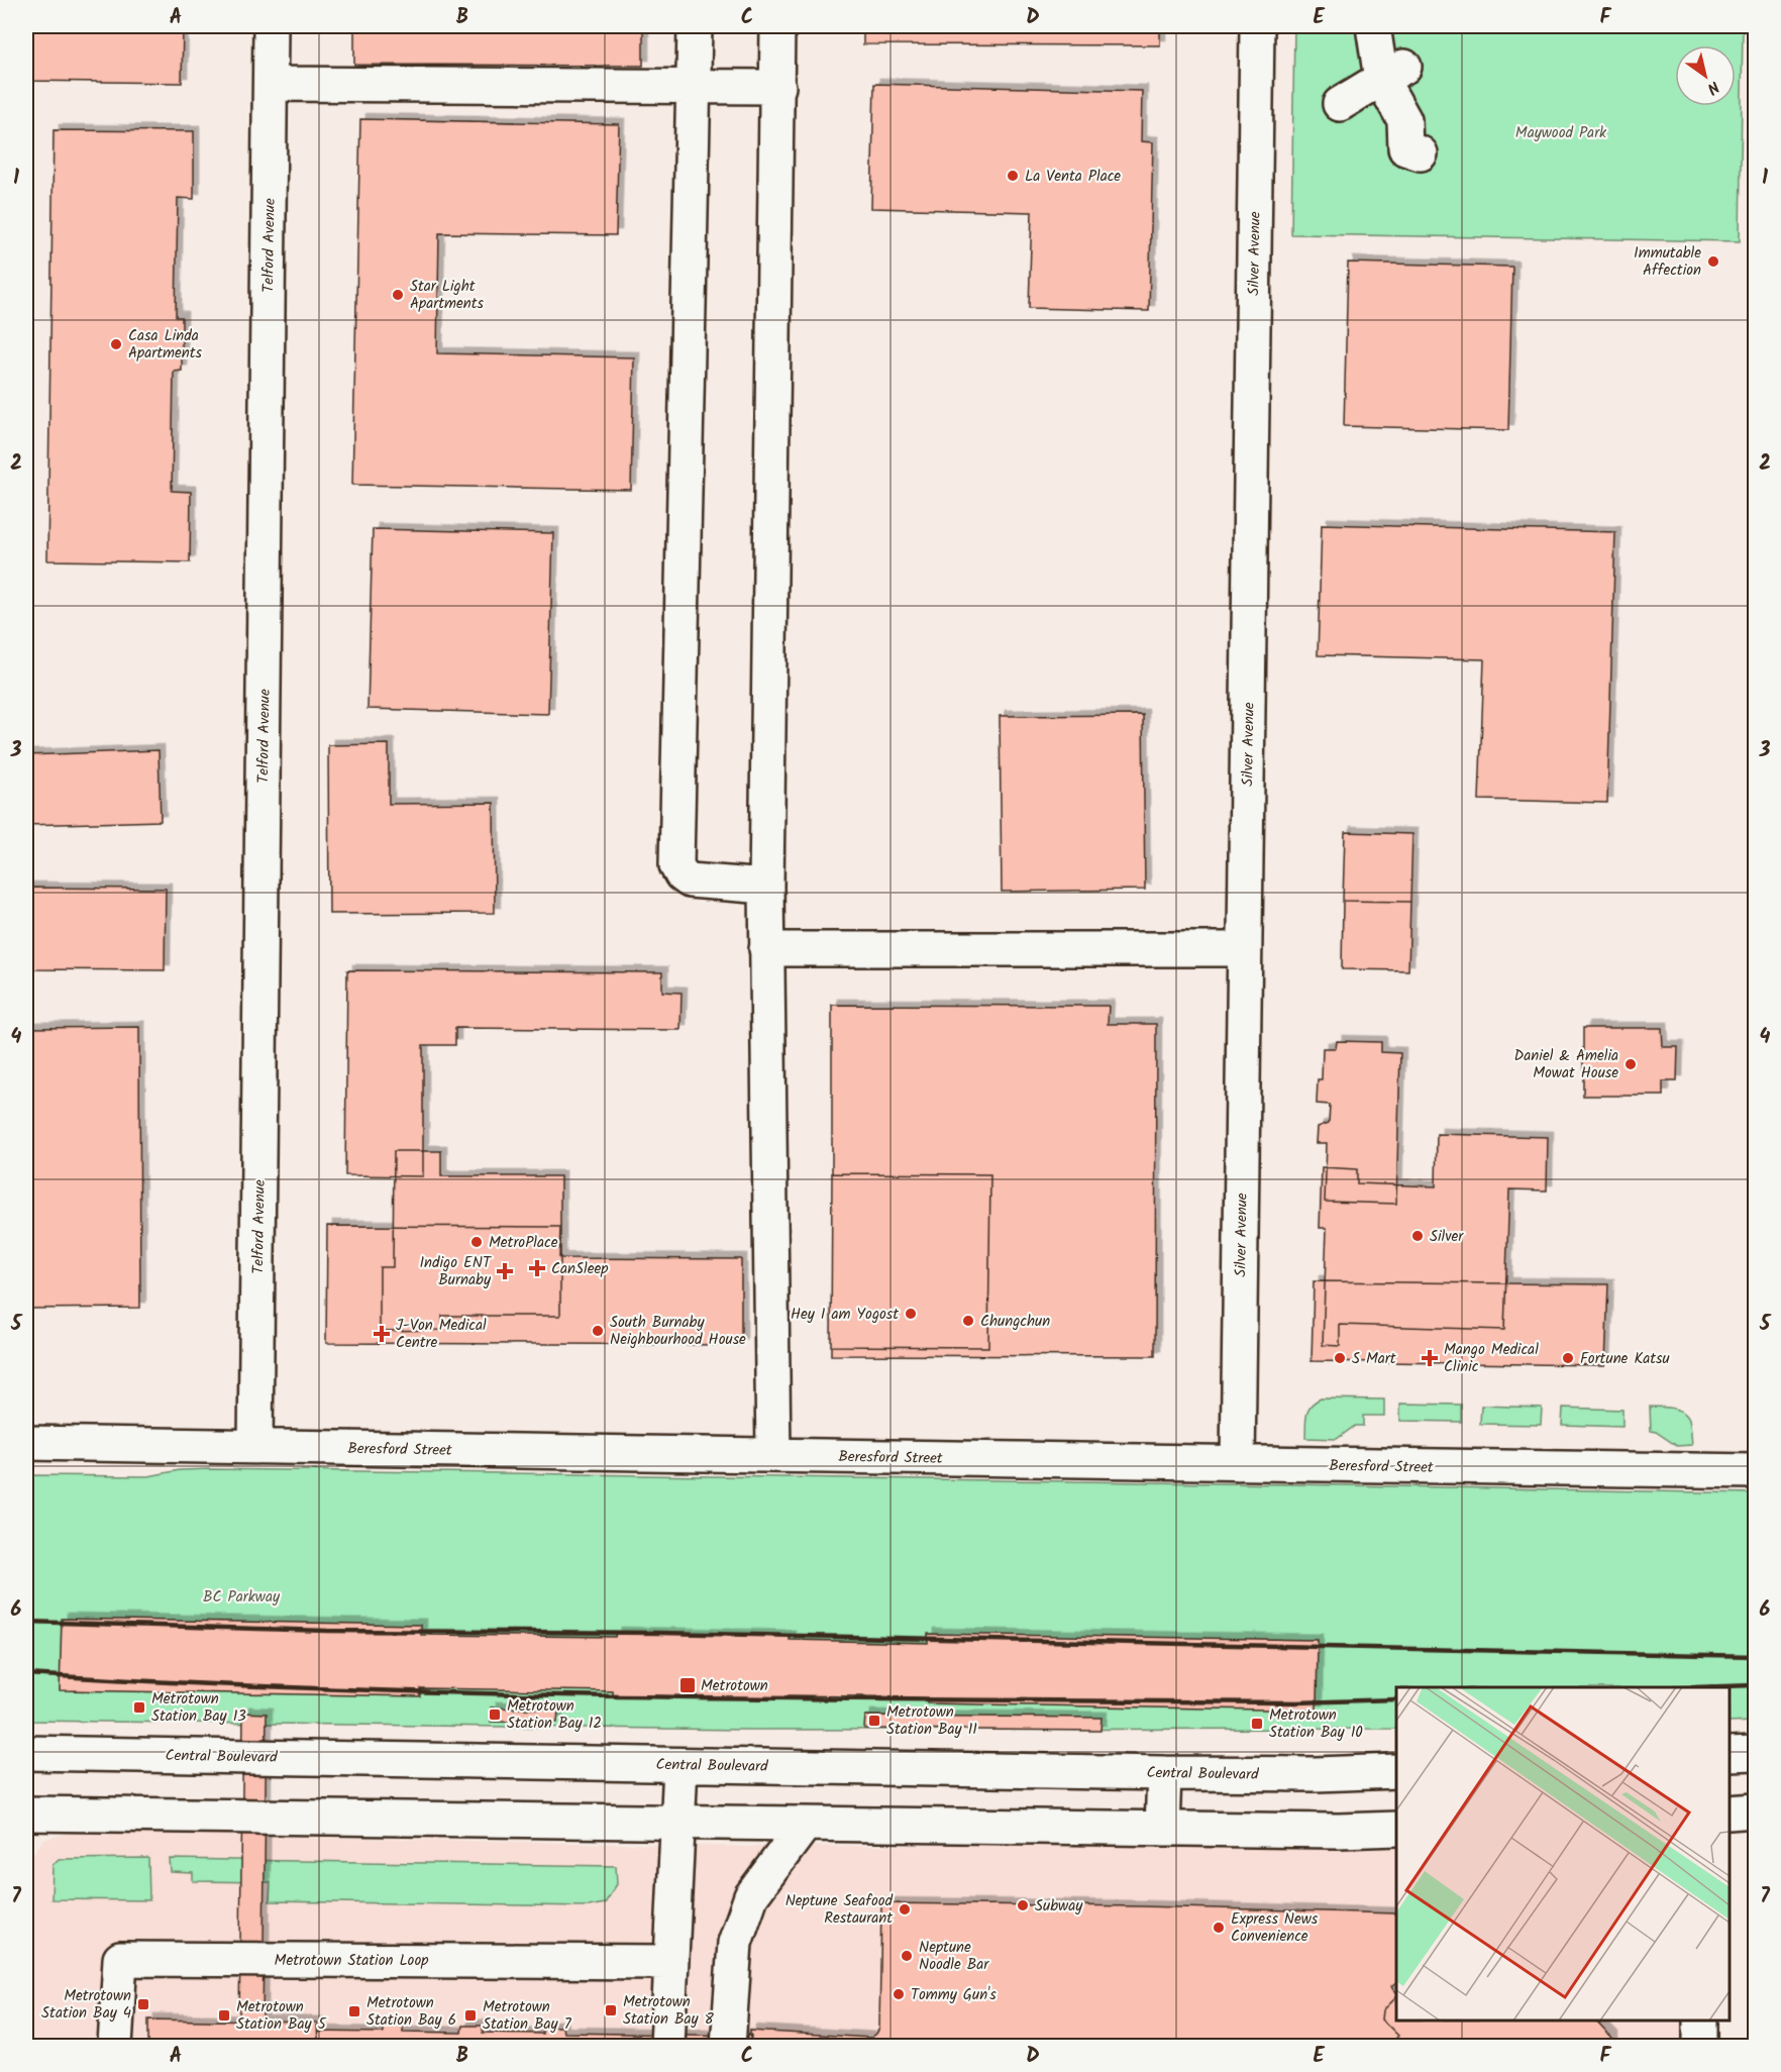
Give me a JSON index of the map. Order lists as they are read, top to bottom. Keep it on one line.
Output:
{"streets":{"street":["Telford Avenue","Silver Avenue","Beresford Street","Central Boulevard","Metrotown Station Loop"]},"crossings":[["Telford Avenue","Beresford Street"],["Silver Avenue","Beresford Street"]],"parks":["Maywood Park","BC Parkway"],"places":{"other":["La Venta Place","Immutable Affection","Star Light Apartments","Casa Linda Apartments","Daniel & Amelia Mowat House","Silver","MetroPlace","Hey I am Yogost","Chungchun","South Burnaby Neighbourhood House","S Mart","Fortune Katsu","Subway","Neptune Seafood Restaurant","Express News Convenience","Neptune Noodle Bar","Tommy Gun's"],"health":["CanSleep","Indigo ENT Burnaby","J-Von Medical Centre","Mango Medical Clinic"],"transit":["Metrotown","Metrotown Station Bay 13","Metrotown Station Bay 12","Metrotown Station Bay 11","Metrotown Station Bay 10","Metrotown Station Bay 4","Metrotown Station Bay 8","Metrotown Station Bay 6","Metrotown Station Bay 5","Metrotown Station Bay 7"]},"north":"bottom right","grid":{"columns":["A","B","C","D","E","F"],"rows":["1","2","3","4","5","6","7"]}}
